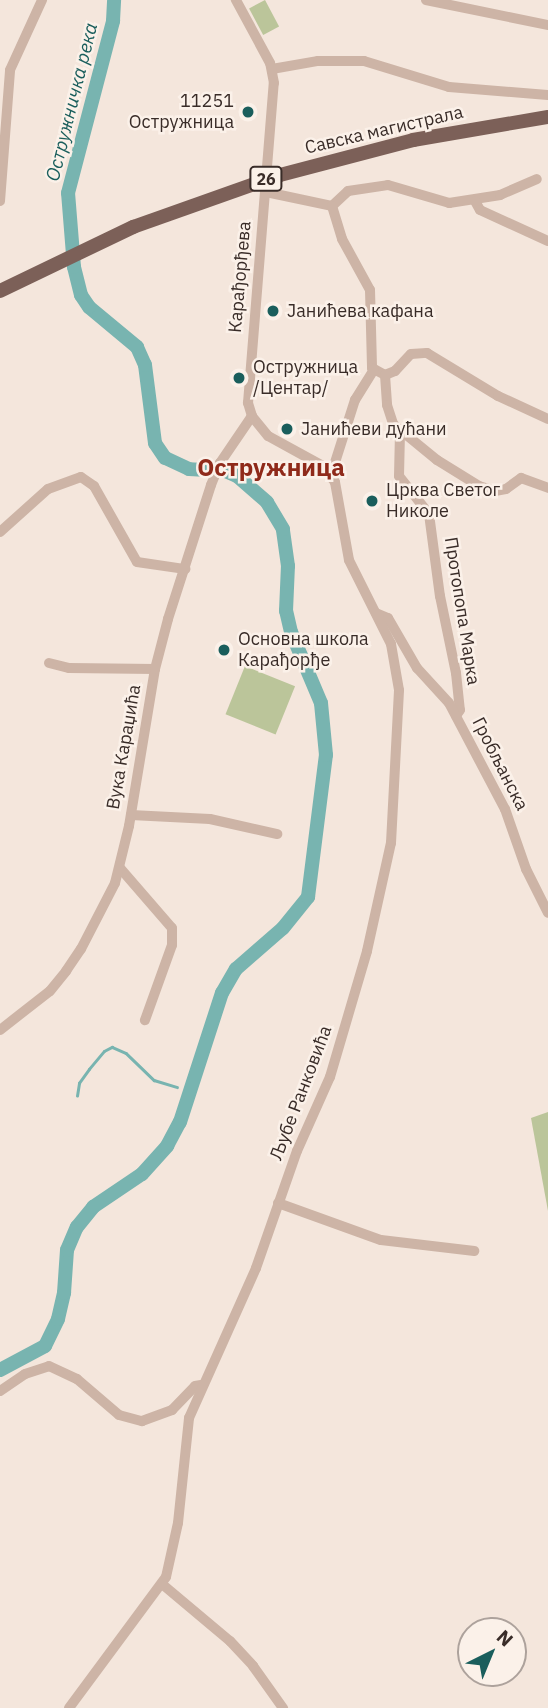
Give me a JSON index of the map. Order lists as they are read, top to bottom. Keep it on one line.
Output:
{"streets":{"main road":["Савска магистрала","26"],"street":["Карађорђева","Протопопа Марка","Вука Караџића","Гробљанска","Љубе Ранковића"]},"crossings":[["Карађорђева","Вука Караџића"],["Протопопа Марка","Гробљанска"],["Гробљанска","Љубе Ранковића"]],"districts":["Остружница"],"water":["Остружничка река"],"places":["11251 Остружница","Јанићева кафана","Остружница /Центар/","Јанићеви дућани","Црква Светог Николе","Основна школа Карађорђе"],"north":"top right"}
